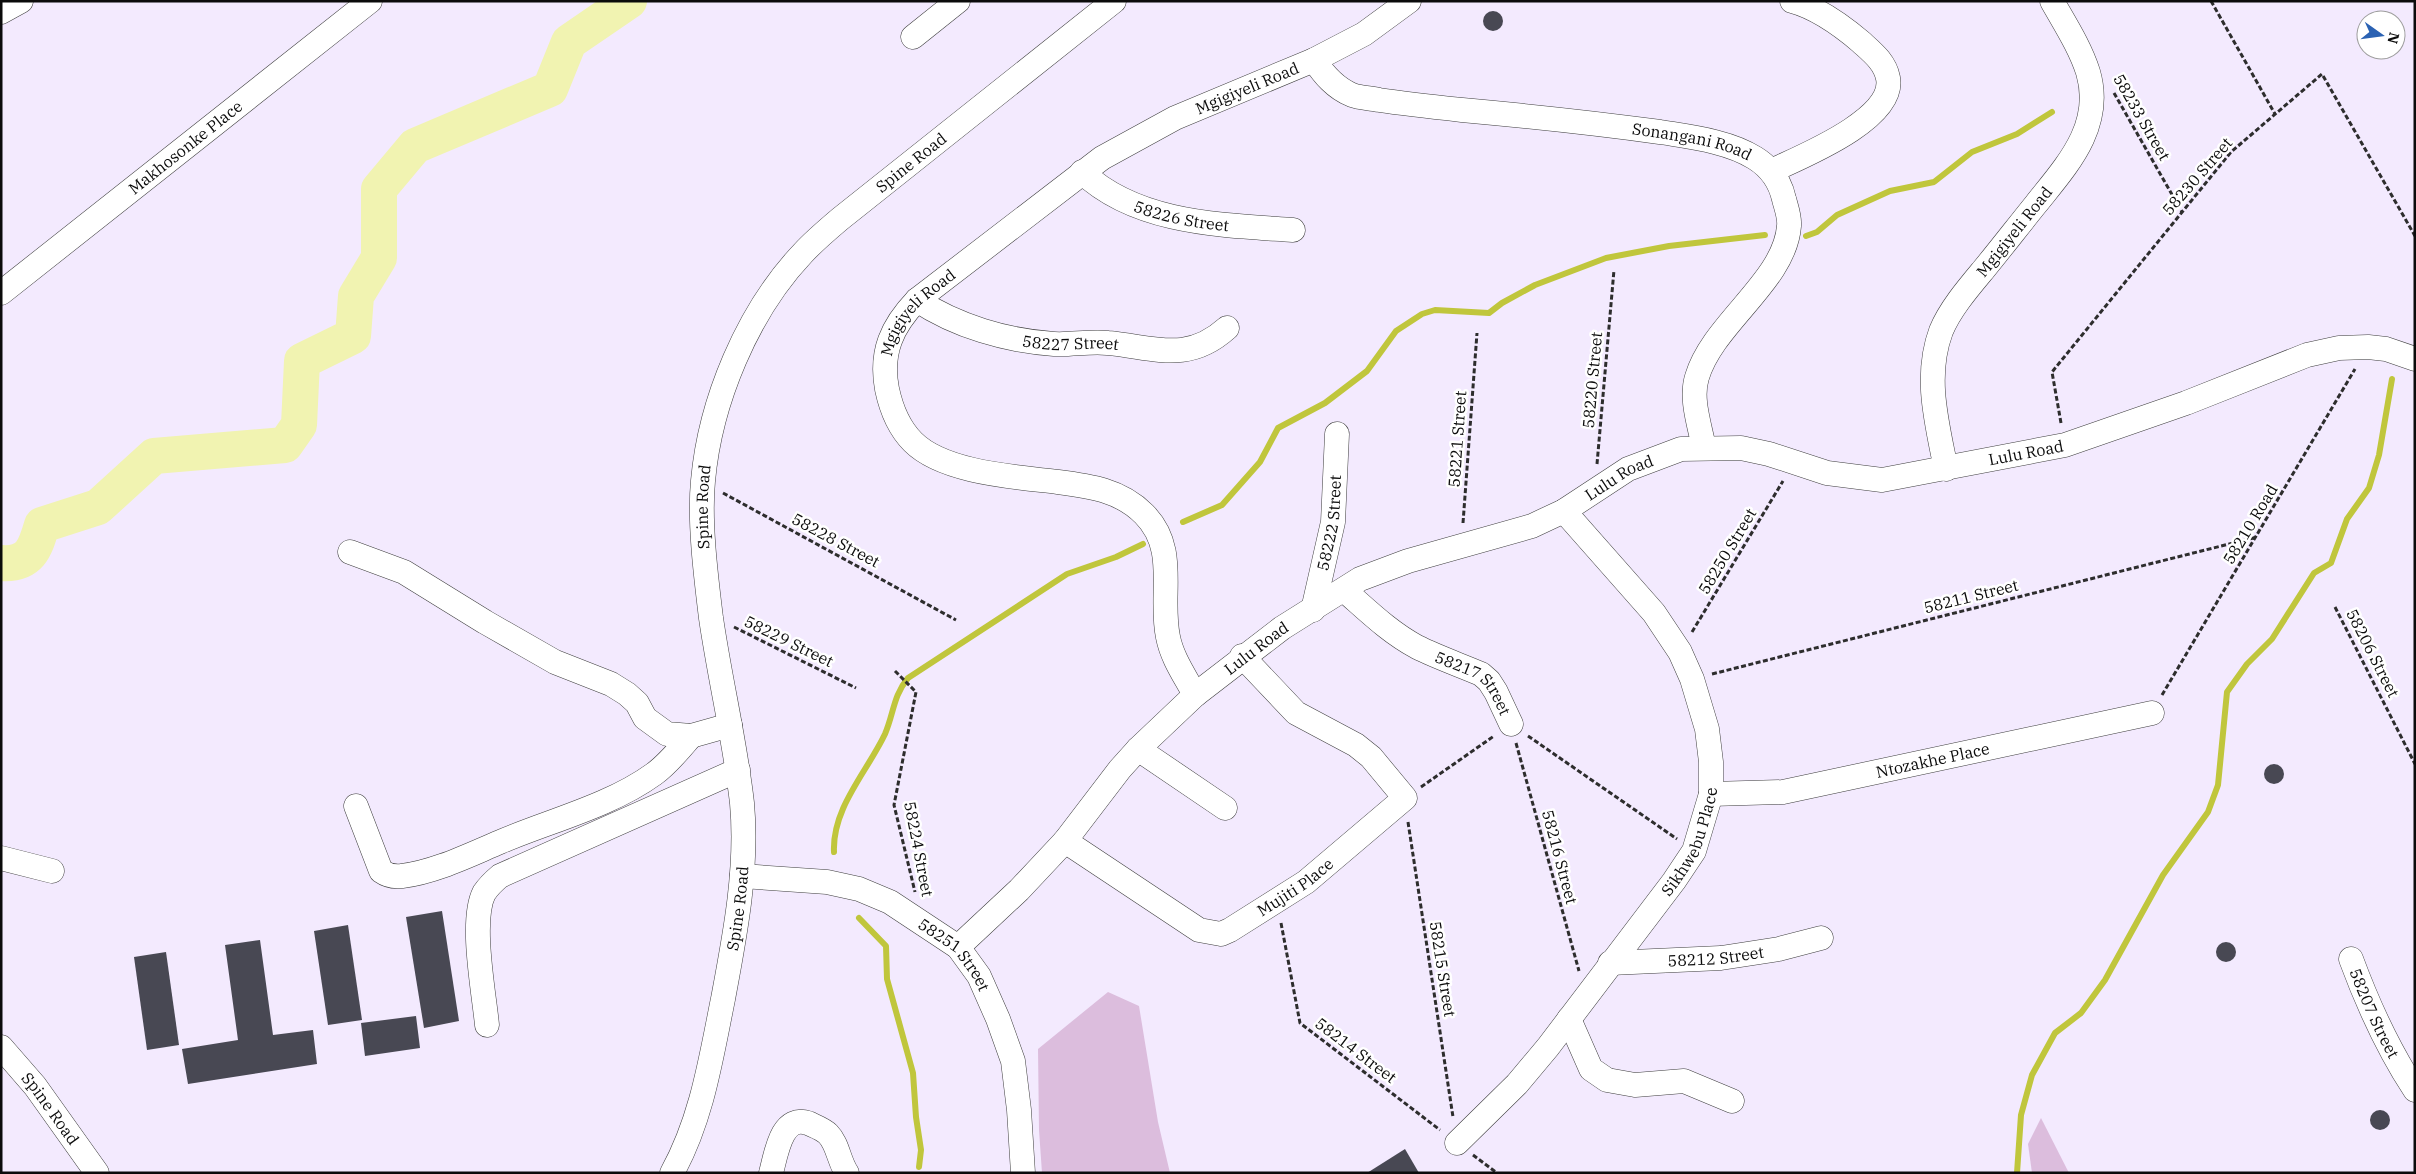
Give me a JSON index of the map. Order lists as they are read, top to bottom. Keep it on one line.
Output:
{"streets":{"street":["Mgigiyeli Road","Sonangani Road","Makhosonke Place","Spine Road","58226 Street","58227 Street","Lulu Road","58222 Street","58217 Street","Ntozakhe Place","Sikhwebu Place","Mujiti Place","58212 Street","58251 Street","58207 Street"],"path":["58233 Street","58230 Street","58220 Street","58221 Street","58210 Road","58228 Street","58250 Street","58211 Street","58229 Street","58206 Street","58224 Street","58216 Street","58215 Street","58214 Street"]},"crossings":[["Mgigiyeli Road","Sonangani Road"],["Mgigiyeli Road","58226 Street"],["Mgigiyeli Road","58227 Street"],["Mgigiyeli Road","Lulu Road"],["58233 Street","58230 Street"],["Sonangani Road","Lulu Road"],["Spine Road","58228 Street"],["Spine Road","58229 Street"],["Spine Road","58251 Street"],["58230 Street","Lulu Road"],["58220 Street","Lulu Road"],["58221 Street","Lulu Road"],["Lulu Road","58222 Street"],["Lulu Road","58210 Road"],["Lulu Road","58250 Street"],["Lulu Road","58217 Street"],["Lulu Road","Sikhwebu Place"],["Lulu Road","Mujiti Place"],["Lulu Road","58251 Street"],["58210 Road","58211 Street"],["58210 Road","Ntozakhe Place"],["58250 Street","Sikhwebu Place"],["58211 Street","Sikhwebu Place"],["58217 Street","Sikhwebu Place"],["58217 Street","58216 Street"],["Ntozakhe Place","Sikhwebu Place"],["Sikhwebu Place","58216 Street"],["Sikhwebu Place","58212 Street"],["Sikhwebu Place","58215 Street"],["Sikhwebu Place","58214 Street"],["58224 Street","58251 Street"],["Mujiti Place","58215 Street"],["Mujiti Place","58214 Street"],["58215 Street","58214 Street"]],"north":"right"}
